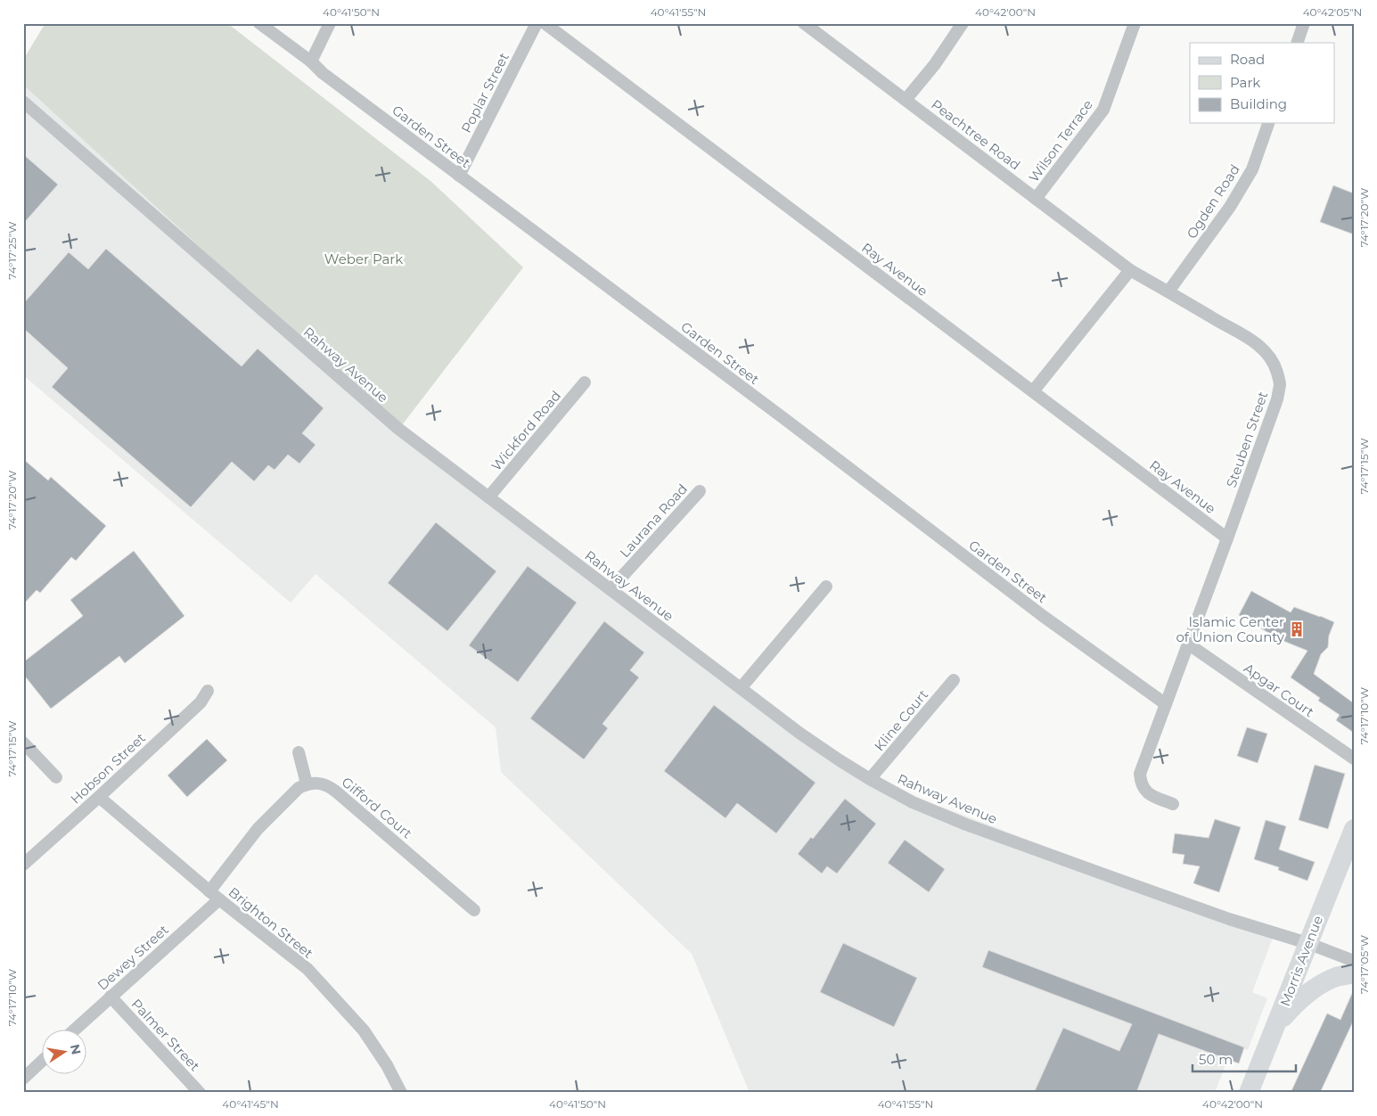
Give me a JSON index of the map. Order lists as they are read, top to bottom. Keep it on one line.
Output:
{"streets":{"main road":["Morris Avenue"],"street":["Poplar Street","Peachtree Road","Garden Street","Wilson Terrace","Ogden Road","Ray Avenue","Rahway Avenue","Wickford Road","Steuben Street","Laurana Road","Apgar Court","Kline Court","Hobson Street","Gifford Court","Brighton Street","Dewey Street","Palmer Street"]},"crossings":[["Poplar Street","Garden Street"],["Peachtree Road","Wilson Terrace"],["Peachtree Road","Ogden Road"],["Peachtree Road","Steuben Street"],["Garden Street","Steuben Street"],["Ogden Road","Steuben Street"],["Ray Avenue","Steuben Street"],["Rahway Avenue","Wickford Road"],["Rahway Avenue","Laurana Road"],["Rahway Avenue","Kline Court"],["Rahway Avenue","Morris Avenue"],["Steuben Street","Apgar Court"],["Hobson Street","Brighton Street"],["Brighton Street","Dewey Street"],["Dewey Street","Palmer Street"]],"parks":["Weber Park"],"places":{"building":["Islamic Center of Union County"]},"legend":["Road","Park","Building"],"scale_bar":"50 m","north":"right","coordinates":["40°41'50\"N","40°41'55\"N","40°42'00\"N","40°42'05\"N","74°17'20\"W","74°17'25\"W","74°17'15\"W","74°17'10\"W","74°17'05\"W","40°41'45\"N"]}
